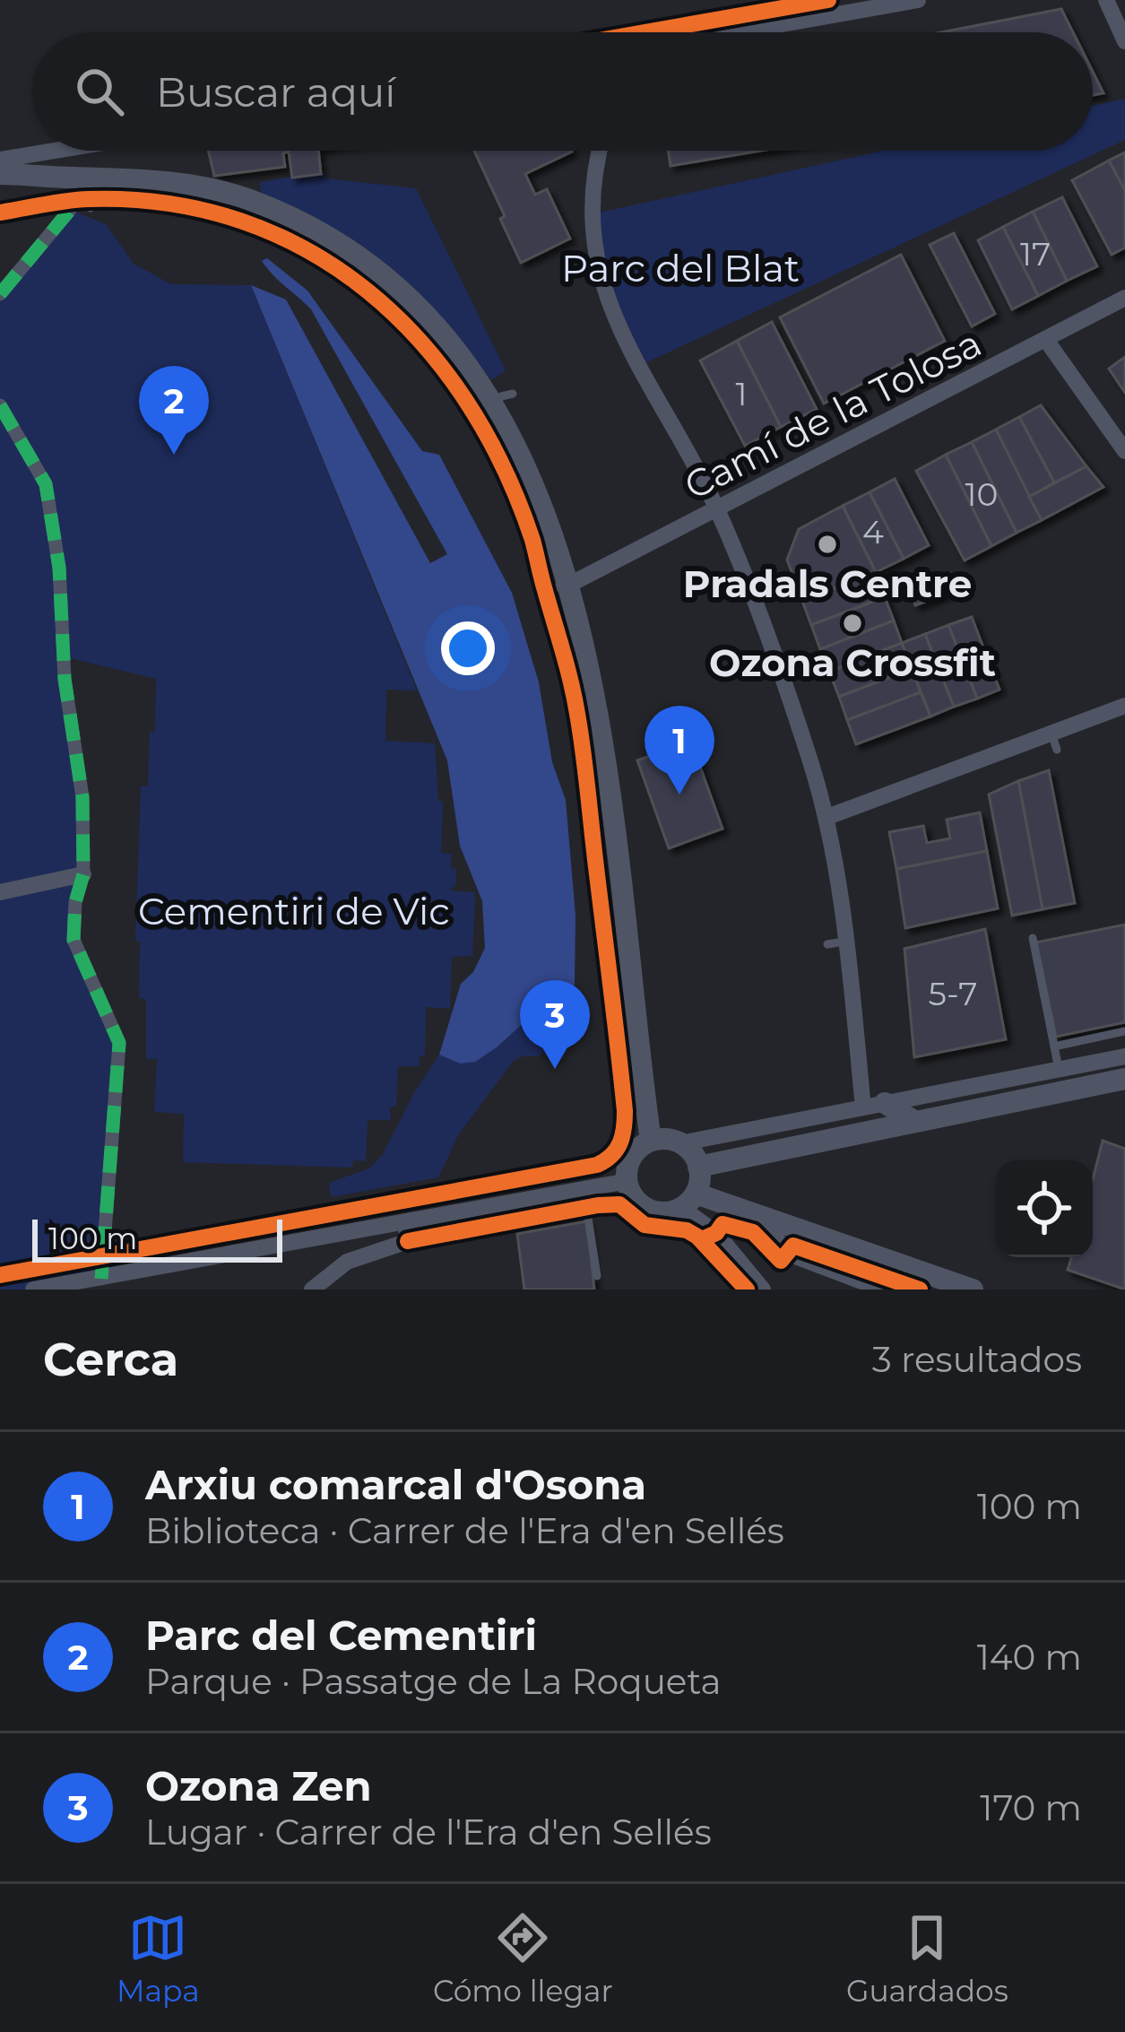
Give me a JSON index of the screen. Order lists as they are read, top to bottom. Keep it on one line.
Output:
{"streets":{"street":["Camí de la Tolosa"]},"parks":["Parc del Blat","Cementiri de Vic"],"places":["Pradals Centre","Ozona Crossfit"],"house_numbers":["17","1","10","4","5-7"],"scale_bar":"100 m","page":{"search":"Buscar aquí","pins":["2","1","3"],"scale":"100 m","heading":["Cerca","3 resultados"],"list":[{"mark":"1","name":"Arxiu comarcal d'Osona","note":"Biblioteca · Carrer de l'Era d'en Sellés","value":"100 m"},{"mark":"2","name":"Parc del Cementiri","note":"Parque · Passatge de La Roqueta","value":"140 m"},{"mark":"3","name":"Ozona Zen","note":"Lugar · Carrer de l'Era d'en Sellés","value":"170 m"}],"nav":["Mapa","Cómo llegar","Guardados"]}}
